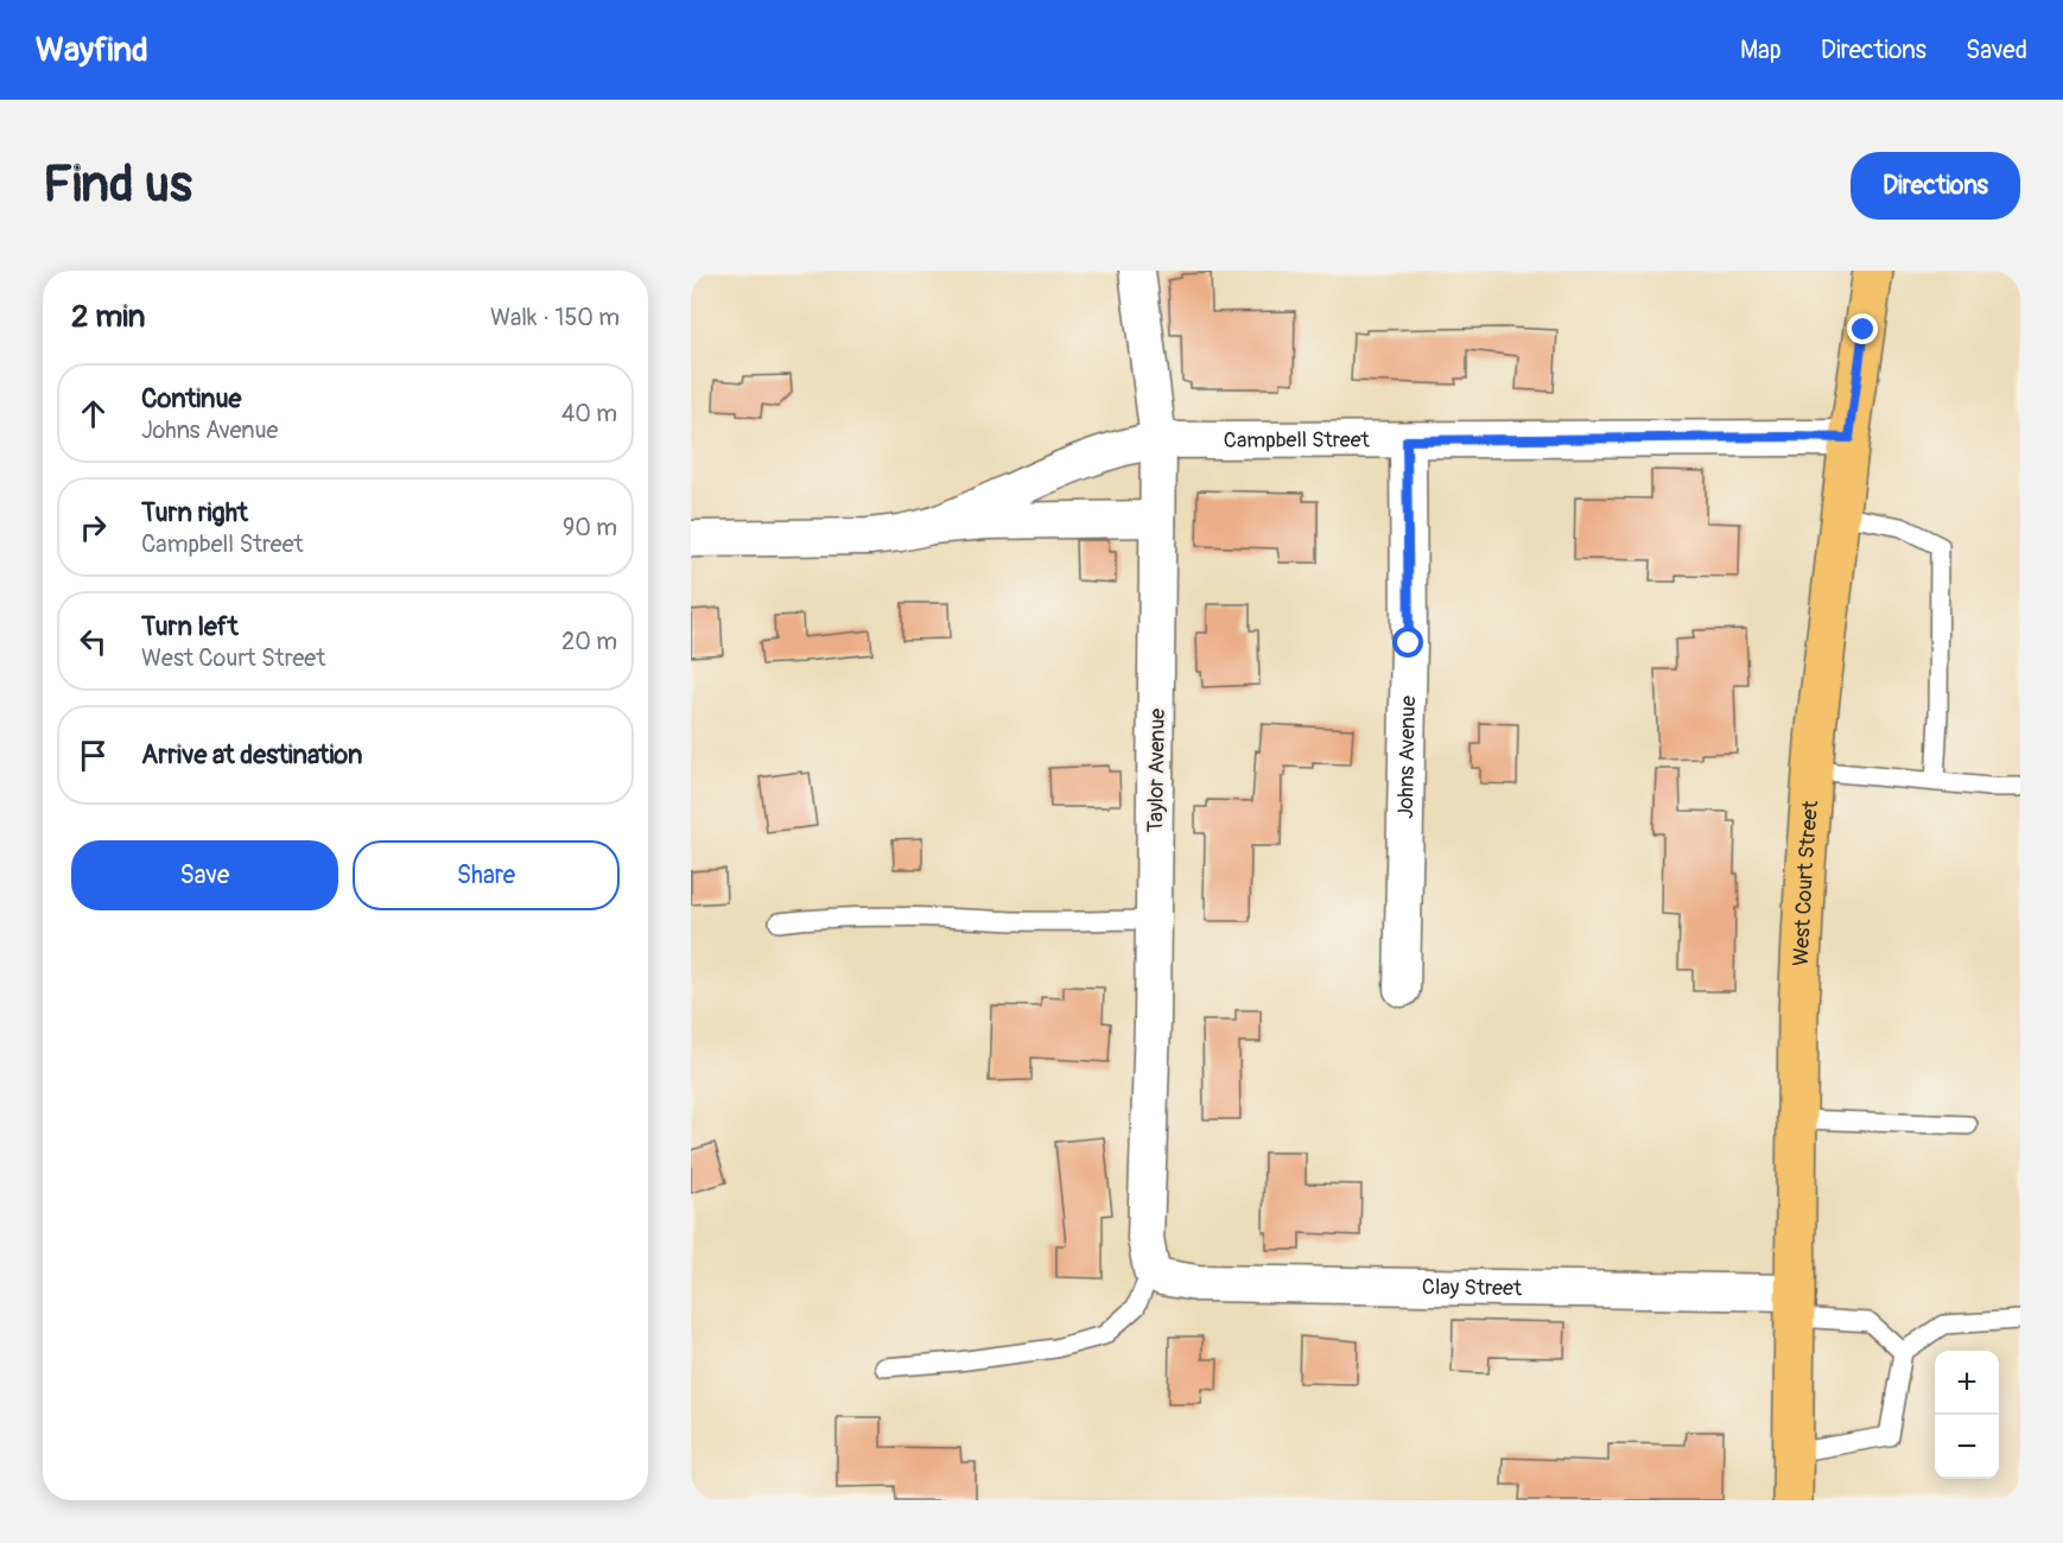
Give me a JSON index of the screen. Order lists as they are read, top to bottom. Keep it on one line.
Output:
{"streets":{"main road":["West Court Street"],"street":["Campbell Street","Johns Avenue","Taylor Avenue","Clay Street"]},"crossings":[["Campbell Street","Johns Avenue"],["Campbell Street","Taylor Avenue"],["Campbell Street","West Court Street"],["Taylor Avenue","Clay Street"],["West Court Street","Clay Street"]],"page":{"header":"Wayfind","nav":["Map","Directions","Saved"],"buttons":["Directions",["Save","Share"]],"title":"Find us","heading":["2 min","Walk · 150 m"],"list":[["Continue","Johns Avenue","40 m"],["Turn right","Campbell Street","90 m"],["Turn left","West Court Street","20 m"],"Arrive at destination"],"map_buttons":["+","−"]}}
